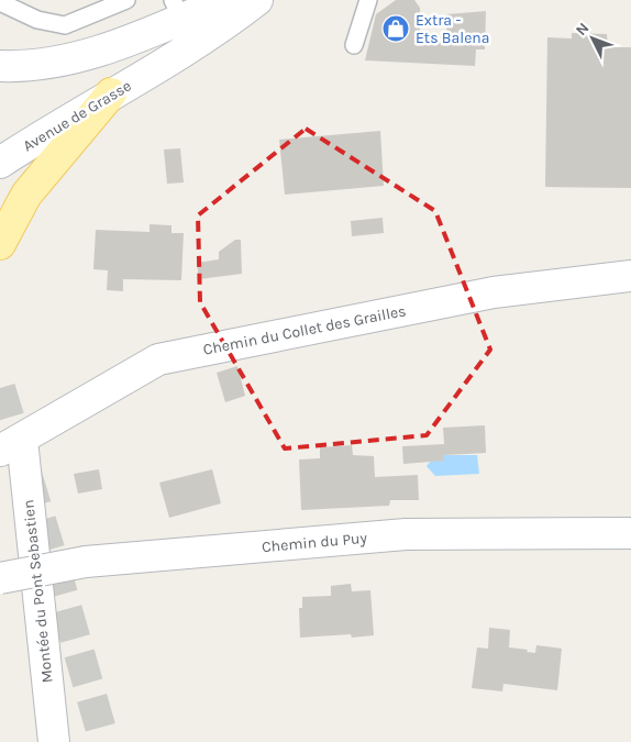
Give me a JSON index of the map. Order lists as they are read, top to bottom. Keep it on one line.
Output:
{"streets":{"street":["Avenue de Grasse","Chemin du Collet des Grailles","Chemin du Puy","Montée du Pont Sebastien"]},"crossings":[["Chemin du Collet des Grailles","Montée du Pont Sebastien"]],"places":{"shop":["Extra - Ets Balena"]},"north":"top left"}
